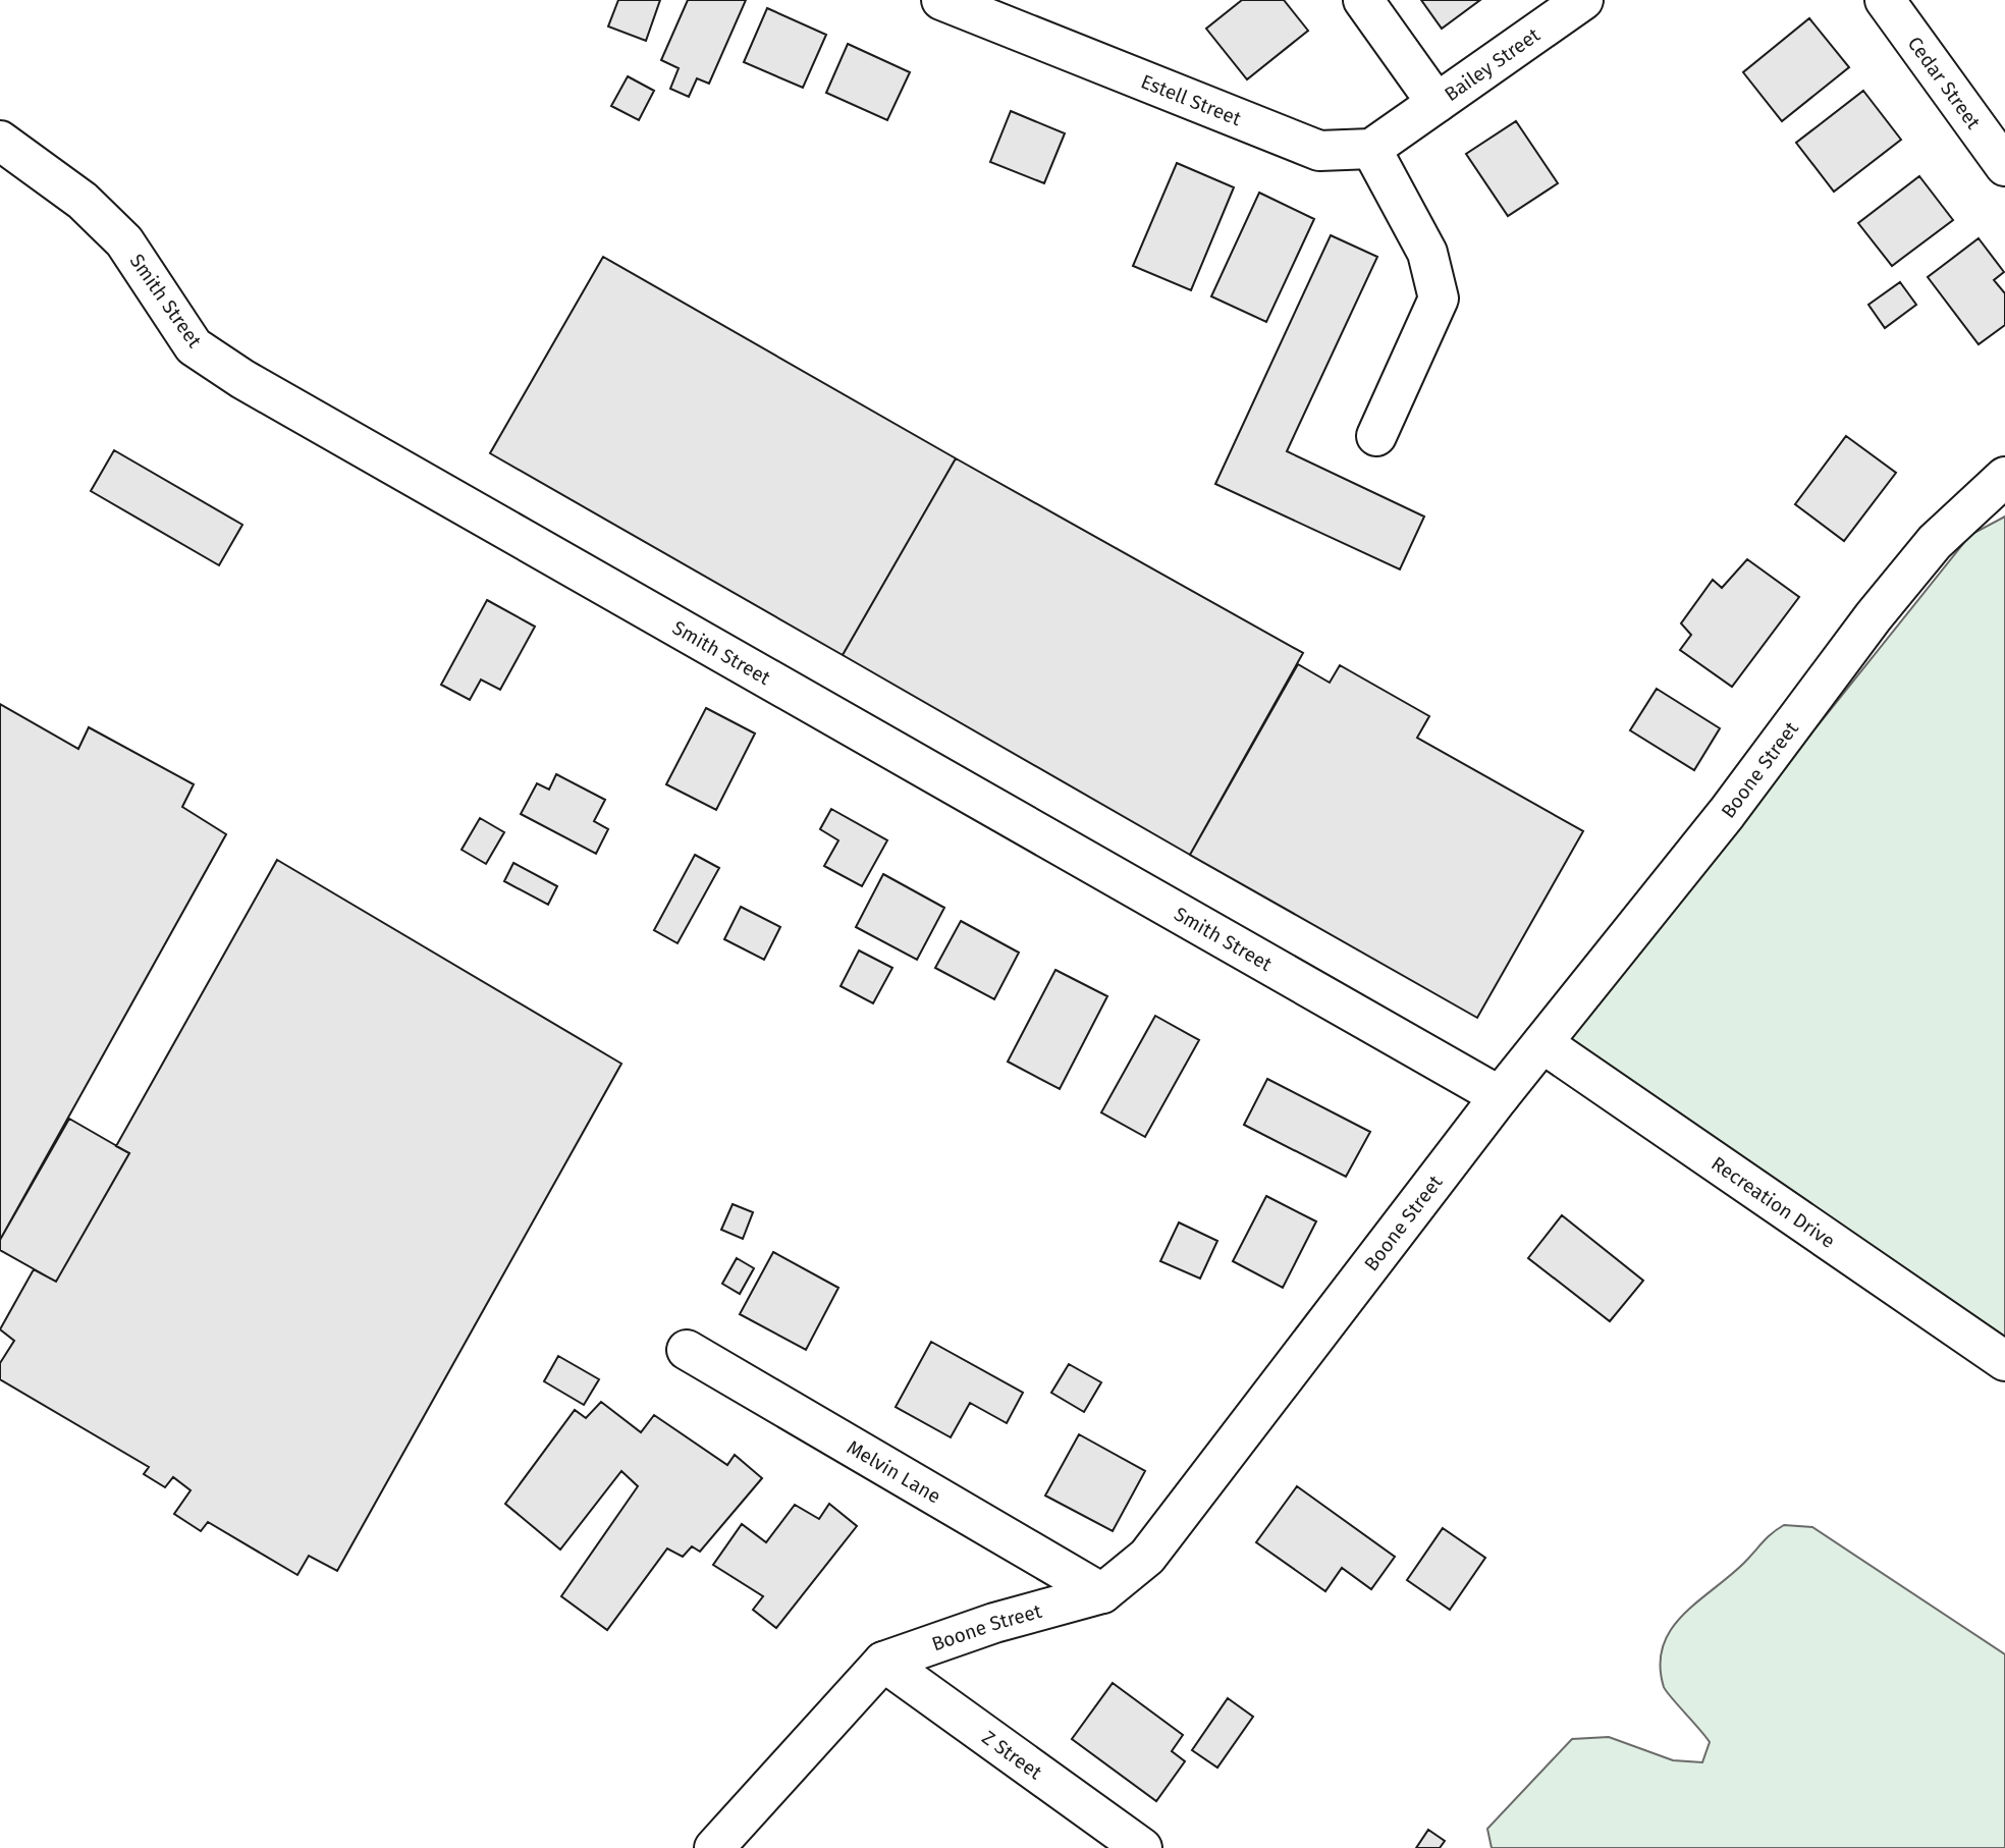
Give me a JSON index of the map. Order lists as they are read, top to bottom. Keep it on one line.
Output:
{"streets":{"street":["Bailey Street","Cedar Street","Estell Street","Smith Street","Boone Street","Recreation Drive","Melvin Lane","Z Street"]},"crossings":[["Smith Street","Boone Street"],["Boone Street","Recreation Drive"],["Boone Street","Melvin Lane"],["Boone Street","Z Street"]]}
